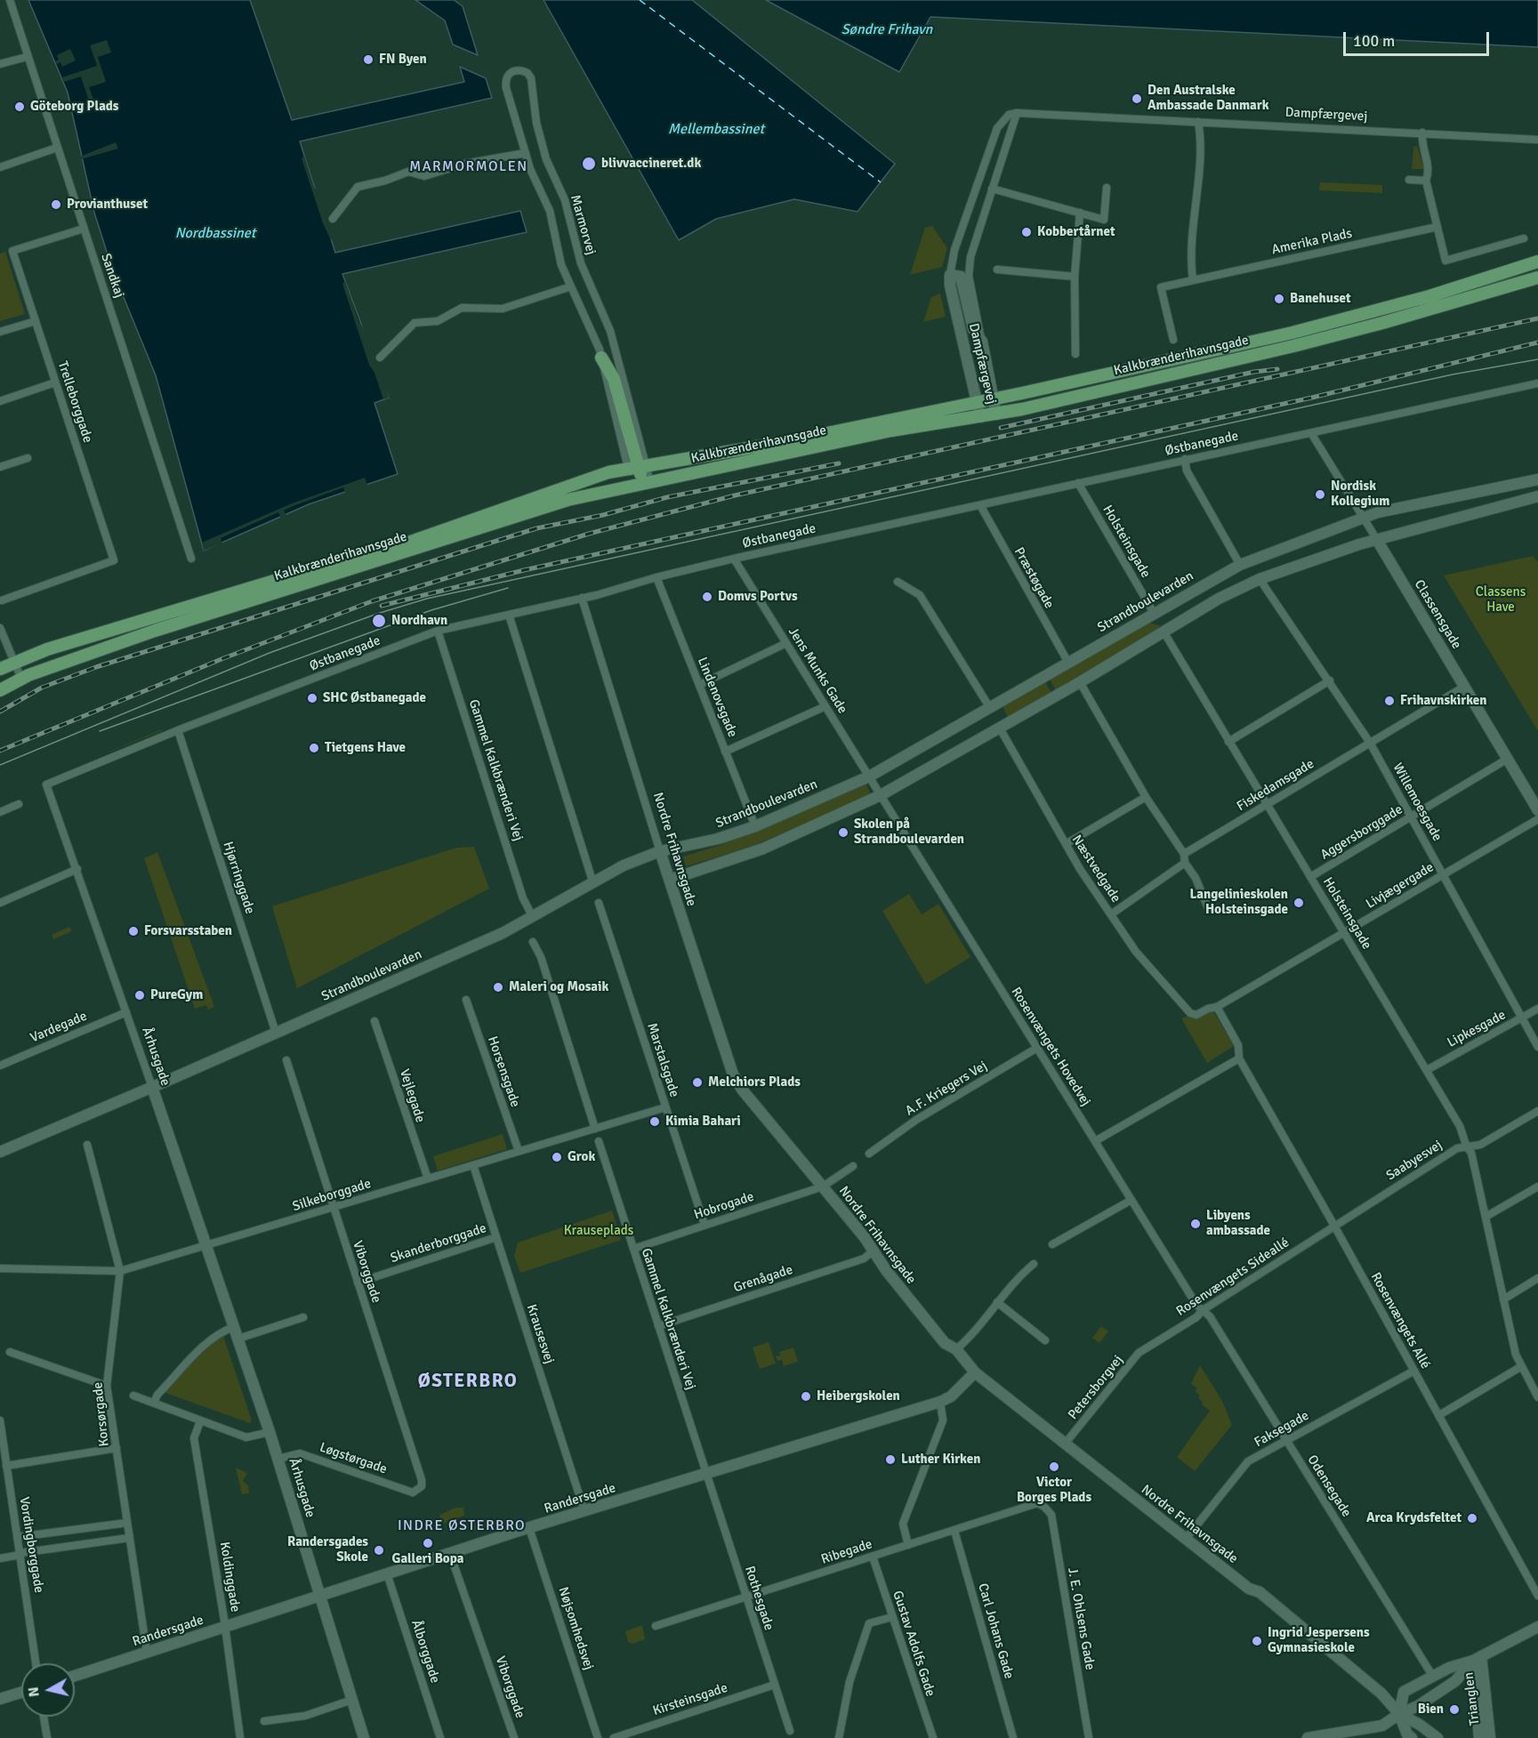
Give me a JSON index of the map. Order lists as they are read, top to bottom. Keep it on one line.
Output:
{"streets":{"main road":["Kalkbrænderihavnsgade"],"street":["Dampfærgevej","Marmorvej","Amerika Plads","Sandkaj","Trelleborggade","Østbanegade","Holsteinsgade","Præstøgade","Strandboulevarden","Classensgade","Jens Munks Gade","Lindenovsgade","Gammel Kalkbrænderi Vej","Fiskedamsgade","Willemoesgade","Aggersborggade","Nordre Frihavnsgade","Næstvedgade","Hjørringgade","Livjægergade","Vardegade","Lipkesgade","Rosenvængets Hovedvej","Århusgade","Marstalsgade","Horsensgade","A.F. Kriegers Vej","Vejlegade","Saabyesvej","Silkeborggade","Hobrogade","Skanderborggade","Viborggade","Rosenvængets Sideallé","Grenågade","Rosenvængets Allé","Krausesvej","Petersborgvej","Korsørgade","Faksegade","Løgstørgade","Odensegade","Randersgade","Vordingborggade","Ribegade","Koldinggade","Rothesgade","J. E. Ohlsens Gade","Nøjsomhedsvej","Carl Johans Gade","Gustav Adolfs Gade","Ålborggade","Trianglen","Kirsteinsgade"]},"crossings":[["Dampfærgevej","Kalkbrænderihavnsgade"],["Marmorvej","Kalkbrænderihavnsgade"],["Sandkaj","Trelleborggade"],["Østbanegade","Holsteinsgade"],["Østbanegade","Præstøgade"],["Østbanegade","Classensgade"],["Østbanegade","Jens Munks Gade"],["Østbanegade","Lindenovsgade"],["Østbanegade","Gammel Kalkbrænderi Vej"],["Østbanegade","Nordre Frihavnsgade"],["Østbanegade","Hjørringgade"],["Østbanegade","Århusgade"],["Holsteinsgade","Strandboulevarden"],["Holsteinsgade","Fiskedamsgade"],["Holsteinsgade","Aggersborggade"],["Holsteinsgade","Livjægergade"],["Holsteinsgade","Lipkesgade"],["Holsteinsgade","Saabyesvej"],["Præstøgade","Strandboulevarden"],["Strandboulevarden","Classensgade"],["Strandboulevarden","Jens Munks Gade"],["Strandboulevarden","Lindenovsgade"],["Strandboulevarden","Gammel Kalkbrænderi Vej"],["Strandboulevarden","Nordre Frihavnsgade"],["Strandboulevarden","Hjørringgade"],["Strandboulevarden","Århusgade"],["Classensgade","Fiskedamsgade"],["Classensgade","Aggersborggade"],["Jens Munks Gade","Rosenvængets Hovedvej"],["Gammel Kalkbrænderi Vej","Hobrogade"],["Gammel Kalkbrænderi Vej","Grenågade"],["Gammel Kalkbrænderi Vej","Randersgade"],["Gammel Kalkbrænderi Vej","Rothesgade"],["Fiskedamsgade","Willemoesgade"],["Willemoesgade","Aggersborggade"],["Willemoesgade","Livjægergade"],["Willemoesgade","Lipkesgade"],["Nordre Frihavnsgade","Hobrogade"],["Nordre Frihavnsgade","Grenågade"],["Nordre Frihavnsgade","Petersborgvej"],["Nordre Frihavnsgade","Faksegade"],["Nordre Frihavnsgade","Randersgade"],["Næstvedgade","Livjægergade"],["Livjægergade","Rosenvængets Allé"],["Vardegade","Århusgade"],["Rosenvængets Hovedvej","A.F. Kriegers Vej"],["Rosenvængets Hovedvej","Rosenvængets Sideallé"],["Rosenvængets Hovedvej","Odensegade"],["Århusgade","Silkeborggade"],["Århusgade","Løgstørgade"],["Århusgade","Randersgade"],["Marstalsgade","Silkeborggade"],["Marstalsgade","Hobrogade"],["Horsensgade","Silkeborggade"],["Vejlegade","Silkeborggade"],["Saabyesvej","Rosenvængets Sideallé"],["Saabyesvej","Rosenvængets Allé"],["Silkeborggade","Viborggade"],["Silkeborggade","Krausesvej"],["Silkeborggade","Korsørgade"],["Skanderborggade","Viborggade"],["Skanderborggade","Krausesvej"],["Viborggade","Løgstørgade"],["Viborggade","Randersgade"],["Rosenvængets Sideallé","Rosenvængets Allé"],["Rosenvængets Sideallé","Petersborgvej"],["Rosenvængets Sideallé","Odensegade"],["Rosenvængets Allé","Faksegade"],["Krausesvej","Randersgade"],["Korsørgade","Randersgade"],["Faksegade","Odensegade"],["Randersgade","Koldinggade"],["Randersgade","Rothesgade"],["Randersgade","Nøjsomhedsvej"],["Randersgade","Ålborggade"],["Ribegade","Rothesgade"],["Ribegade","J. E. Ohlsens Gade"],["Ribegade","Carl Johans Gade"],["Ribegade","Gustav Adolfs Gade"],["Rothesgade","Kirsteinsgade"]],"districts":["MARMORMOLEN","ØSTERBRO","INDRE ØSTERBRO"],"water":["Søndre Frihavn","Mellembassinet","Nordbassinet"],"parks":["Classens Have","Krauseplads"],"places":["FN Byen","Den Australske Ambassade Danmark","Göteborg Plads","blivvaccineret.dk","Provianthuset","Kobbertårnet","Banehuset","Nordisk Kollegium","Domvs Portvs","Nordhavn","SHC Østbanegade","Frihavnskirken","Tietgens Have","Skolen på Strandboulevarden","Langelinieskolen Holsteinsgade","Forsvarsstaben","Maleri og Mosaik","PureGym","Melchiors Plads","Kimia Bahari","Grok","Libyens ambassade","Heibergskolen","Luther Kirken","Victor Borges Plads","Arca Krydsfeltet","Galleri Bopa","Randersgades Skole","Ingrid Jespersens Gymnasieskole","Bien"],"scale_bar":"100 m","north":"left"}
